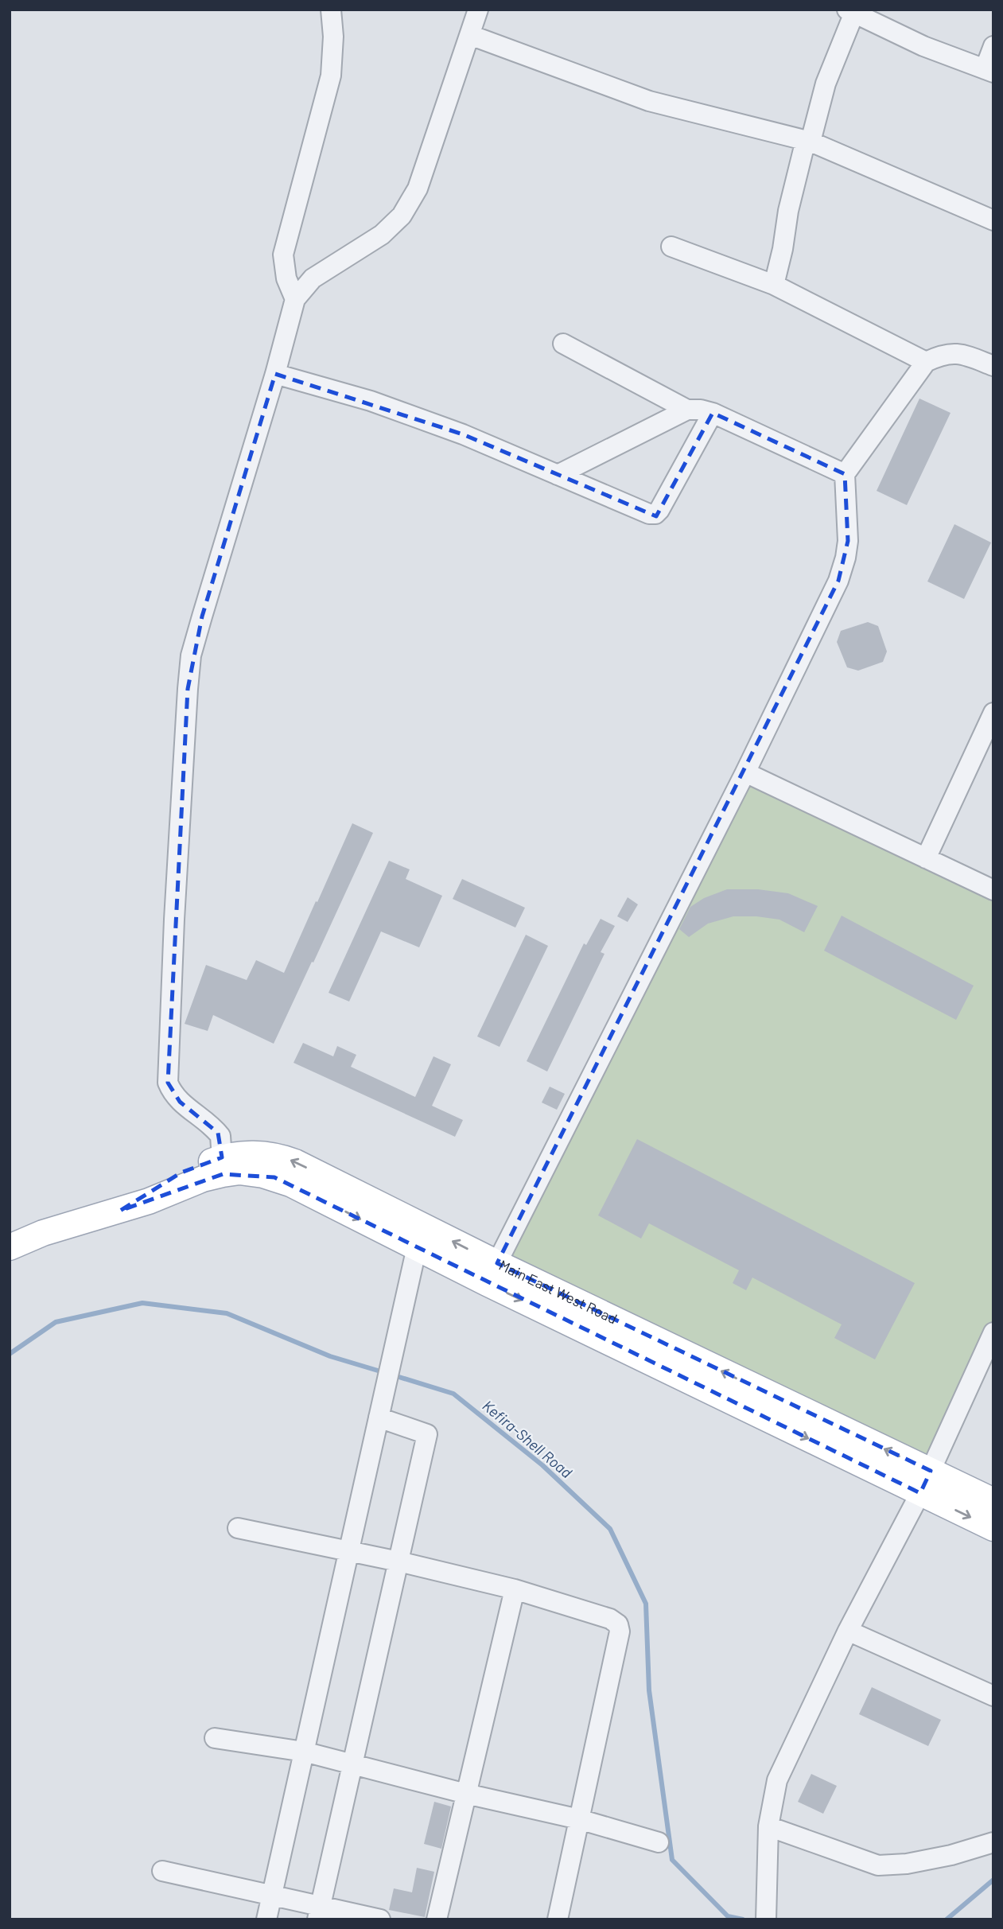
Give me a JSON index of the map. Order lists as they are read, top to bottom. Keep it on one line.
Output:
{"streets":{"main road":["Main East West Road"]},"water":["Kefira-Shell Road"]}
